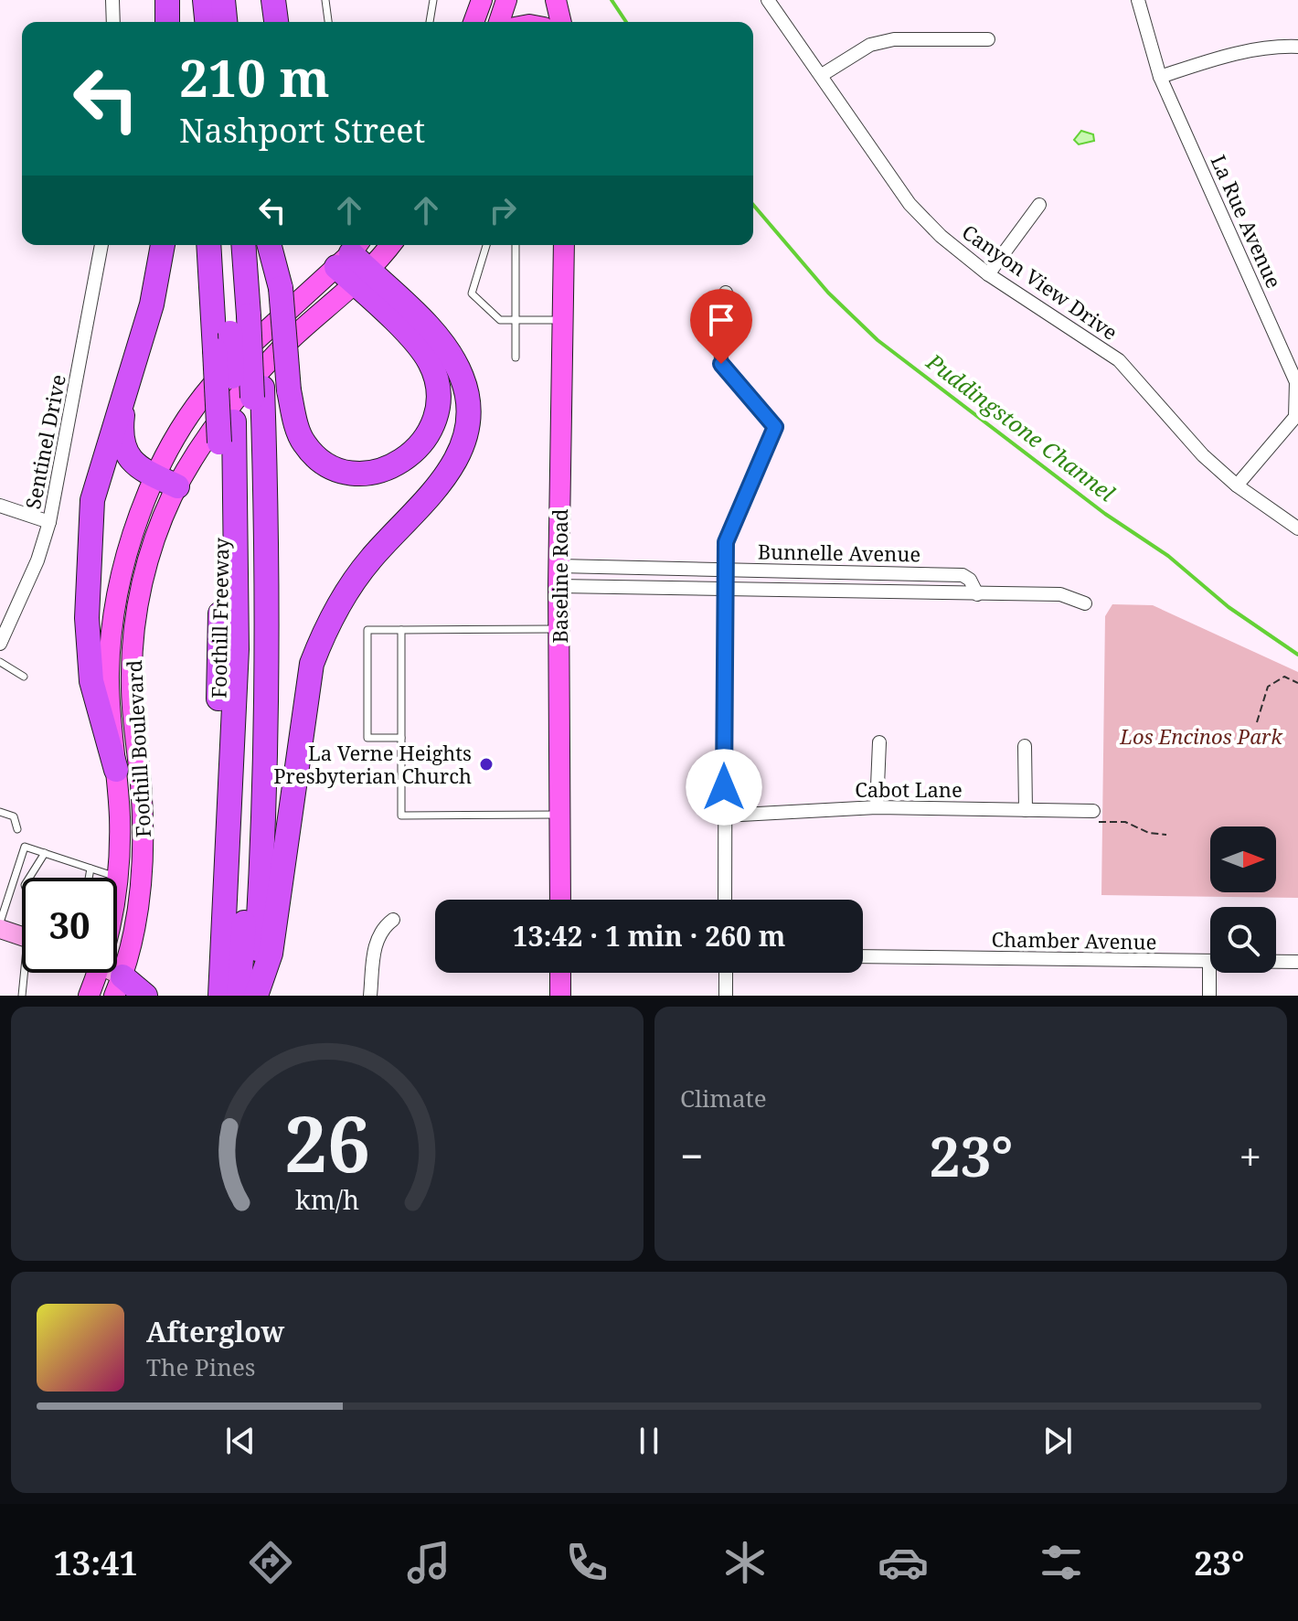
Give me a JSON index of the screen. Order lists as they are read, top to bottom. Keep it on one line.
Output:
{"streets":{"highway":["Foothill Freeway"],"main road":["Baseline Road","Foothill Boulevard"],"street":["La Rue Avenue","Canyon View Drive","Sentinel Drive","Bunnelle Avenue","Cabot Lane","Chamber Avenue"]},"crossings":[["La Rue Avenue","Canyon View Drive"],["Bunnelle Avenue","Baseline Road"]],"water":["Puddingstone Channel"],"parks":["Los Encinos Park"],"places":["La Verne Heights Presbyterian Church"],"north":"right","page":{"turn":["210 m","Nashport Street"],"limit":"30","trip":"13:42 · 1 min · 260 m","tile":"Climate","heat":["−","23°","+"],"song":["Afterglow","The Pines"],"tabs":["13:41","23°"],"gauge":["26","km/h"]}}
